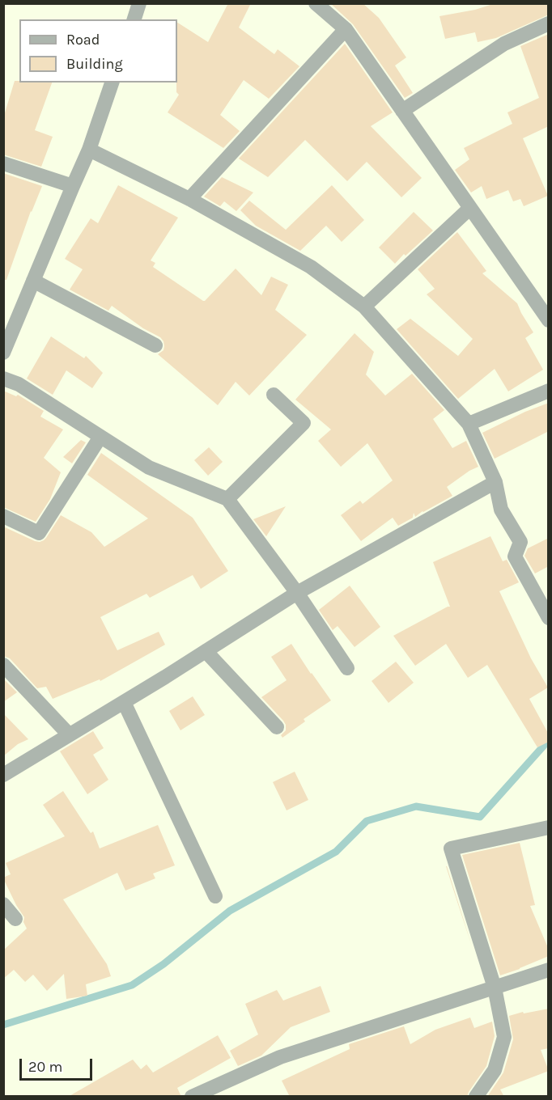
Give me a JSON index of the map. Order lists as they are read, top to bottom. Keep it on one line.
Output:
{"legend":["Road","Building"],"scale_bar":"20 m"}
